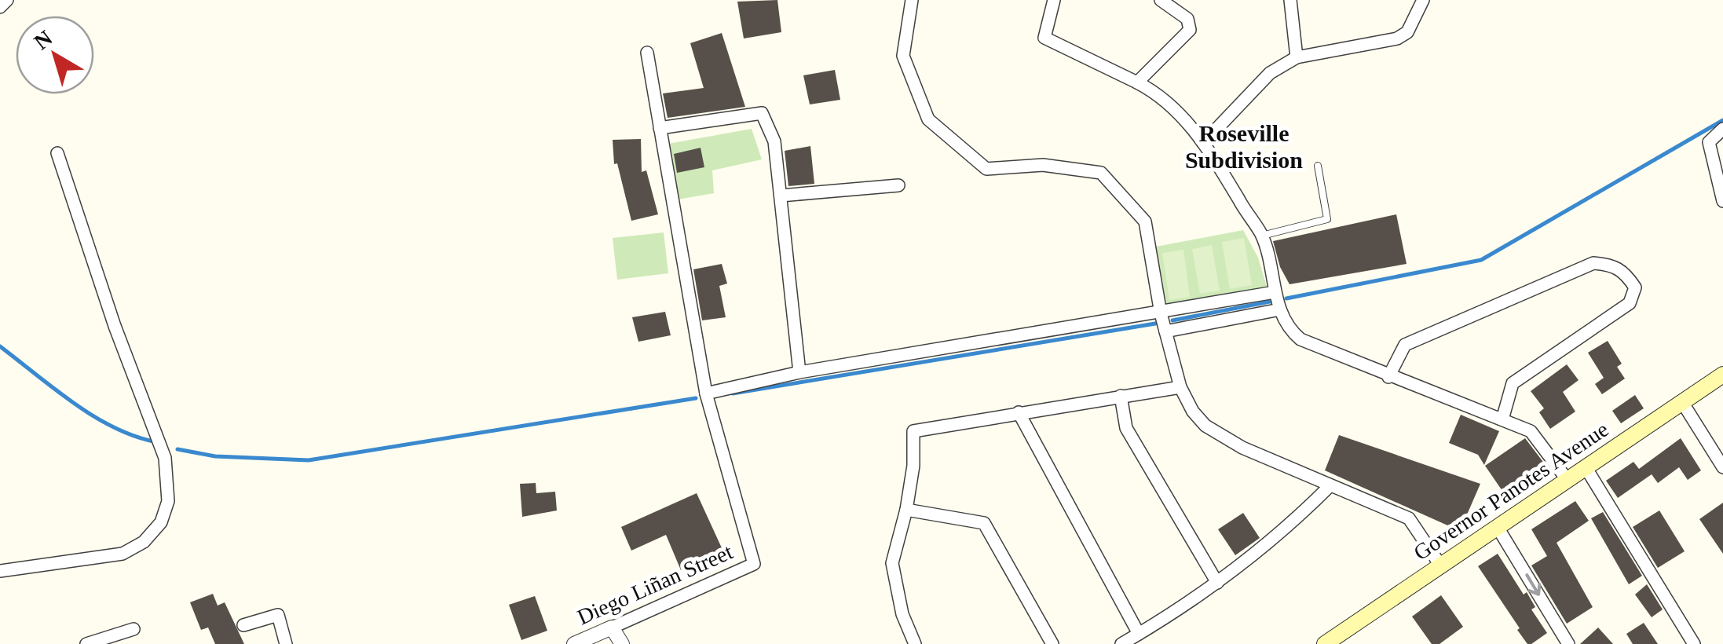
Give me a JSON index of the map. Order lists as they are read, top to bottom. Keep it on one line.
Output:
{"streets":{"main road":["Governor Panotes Avenue"],"street":["Diego Liñan Street"]},"districts":["Roseville Subdivision"],"north":"top left"}
